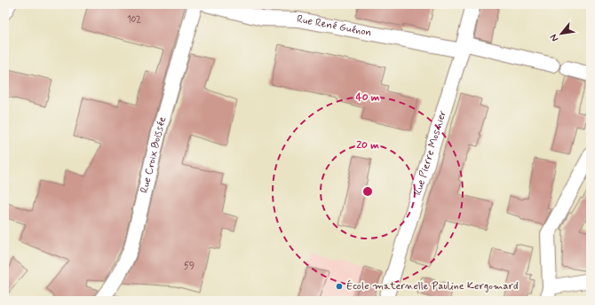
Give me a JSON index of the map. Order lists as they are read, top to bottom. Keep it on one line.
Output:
{"streets":{"street":["Rue René Guénon","Rue Pierre Mosnier","Rue Croix Boissée"]},"crossings":[["Rue René Guénon","Rue Pierre Mosnier"]],"places":["École maternelle Pauline Kergomard"],"house_numbers":["102","59"],"north":"bottom left","rings":["40 m","20 m"]}
